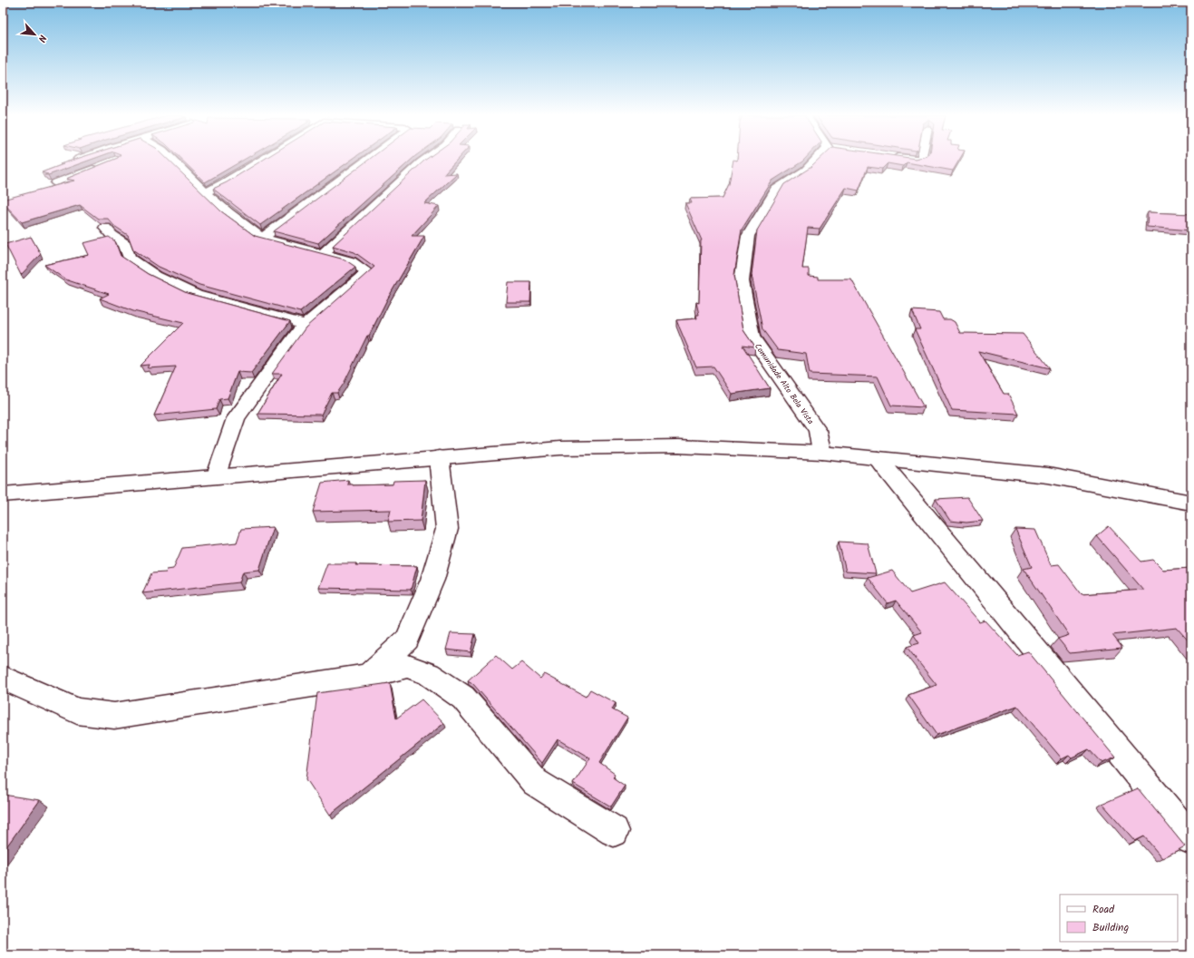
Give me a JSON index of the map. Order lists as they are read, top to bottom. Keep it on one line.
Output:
{"streets":{"street":["Comunidade Alto Bela Vista"]},"legend":["Road","Building"],"north":"bottom right"}
